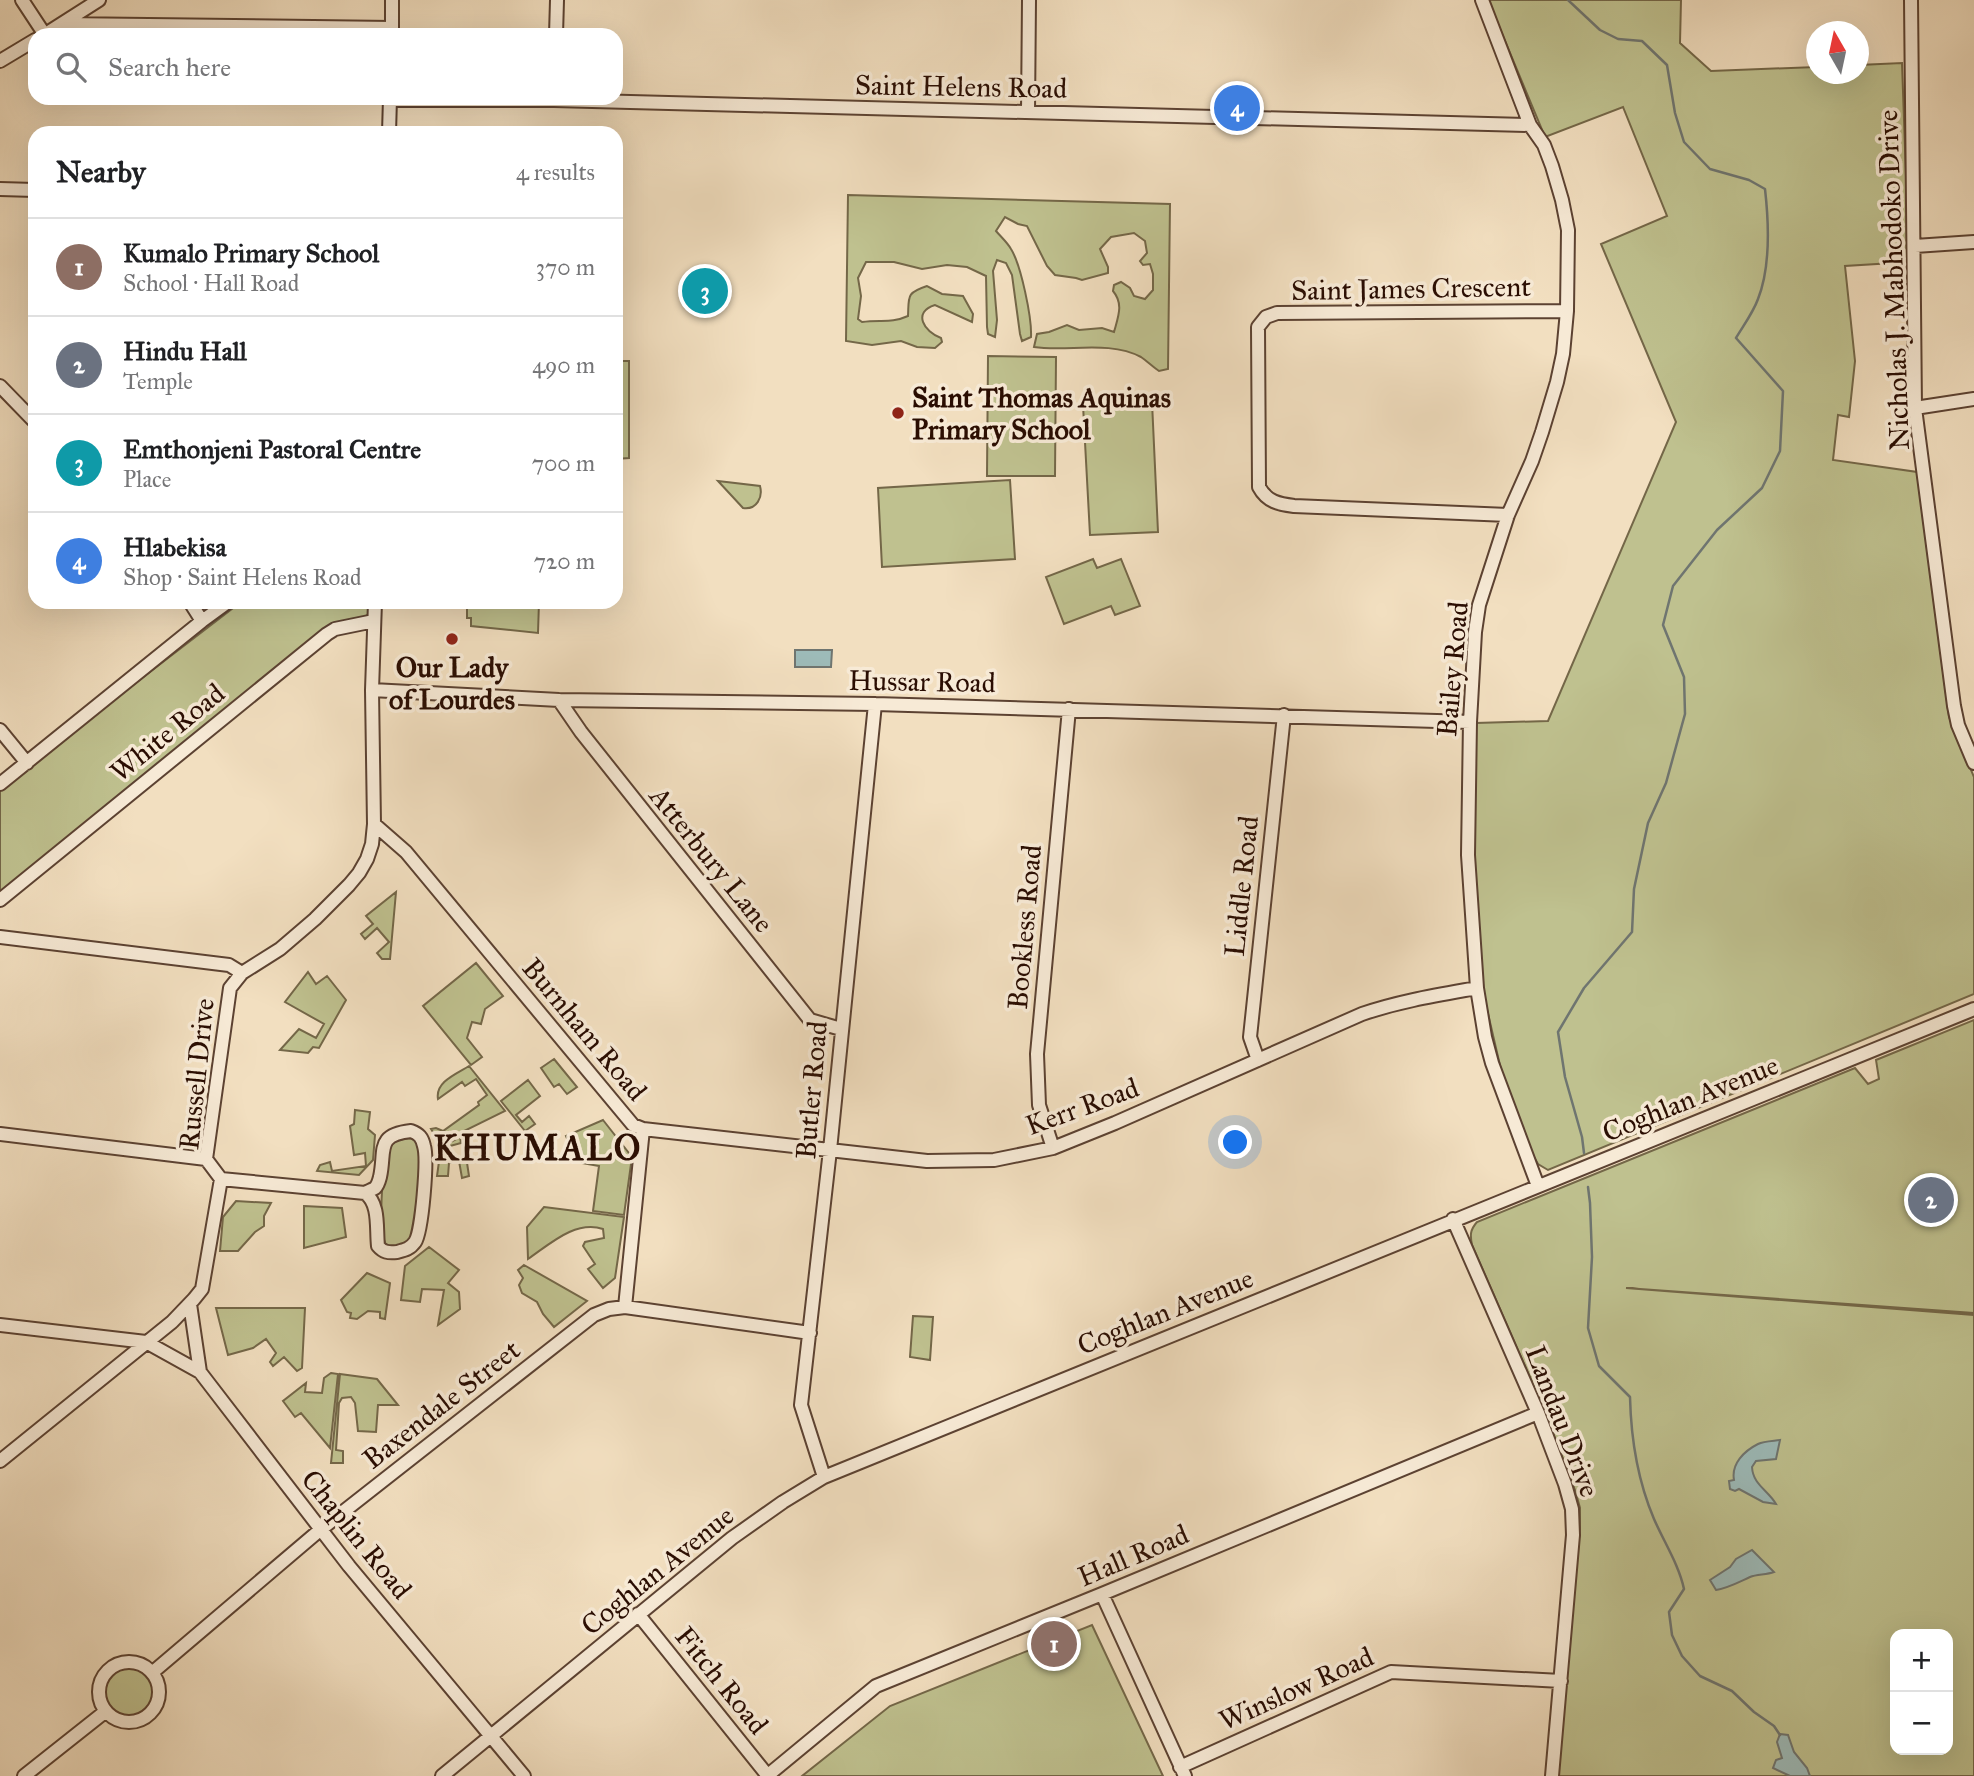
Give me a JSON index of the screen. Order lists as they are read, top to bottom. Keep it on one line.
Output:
{"streets":{"street":["Saint Helens Road","Nicholas J. Mabhodoko Drive","Saint James Crescent","Bailey Road","Hussar Road","White Road","Atterbury Lane","Liddle Road","Bookless Road","Burnham Road","Russell Drive","Butler Road","Coghlan Avenue","Kerr Road","Baxendale Street","Landau Drive","Chaplin Road","Hall Road","Fitch Road","Winslow Road"]},"crossings":[["Saint Helens Road","Bailey Road"],["Saint James Crescent","Bailey Road"],["Bailey Road","Hussar Road"],["Bailey Road","Coghlan Avenue"],["Bailey Road","Kerr Road"],["Hussar Road","Atterbury Lane"],["Hussar Road","Liddle Road"],["Hussar Road","Bookless Road"],["Hussar Road","Russell Drive"],["Hussar Road","Butler Road"],["White Road","Russell Drive"],["Atterbury Lane","Butler Road"],["Liddle Road","Kerr Road"],["Bookless Road","Kerr Road"],["Burnham Road","Russell Drive"],["Burnham Road","Kerr Road"],["Burnham Road","Baxendale Street"],["Russell Drive","Chaplin Road"],["Butler Road","Coghlan Avenue"],["Butler Road","Kerr Road"],["Butler Road","Baxendale Street"],["Coghlan Avenue","Landau Drive"],["Coghlan Avenue","Chaplin Road"],["Coghlan Avenue","Fitch Road"],["Baxendale Street","Chaplin Road"],["Landau Drive","Hall Road"],["Landau Drive","Winslow Road"],["Hall Road","Fitch Road"]],"districts":["KHUMALO"],"places":["Saint Thomas Aquinas Primary School","Our Lady of Lourdes"],"north":"top","page":{"search":"Search here","pins":["4","3","2","1"],"heading":["Nearby","4 results"],"list":[{"mark":"1","name":"Kumalo Primary School","note":"School · Hall Road","value":"370 m"},{"mark":"2","name":"Hindu Hall","note":"Temple","value":"490 m"},{"mark":"3","name":"Emthonjeni Pastoral Centre","note":"Place","value":"700 m"},{"mark":"4","name":"Hlabekisa","note":"Shop · Saint Helens Road","value":"720 m"}],"map_buttons":["+","−"]}}
